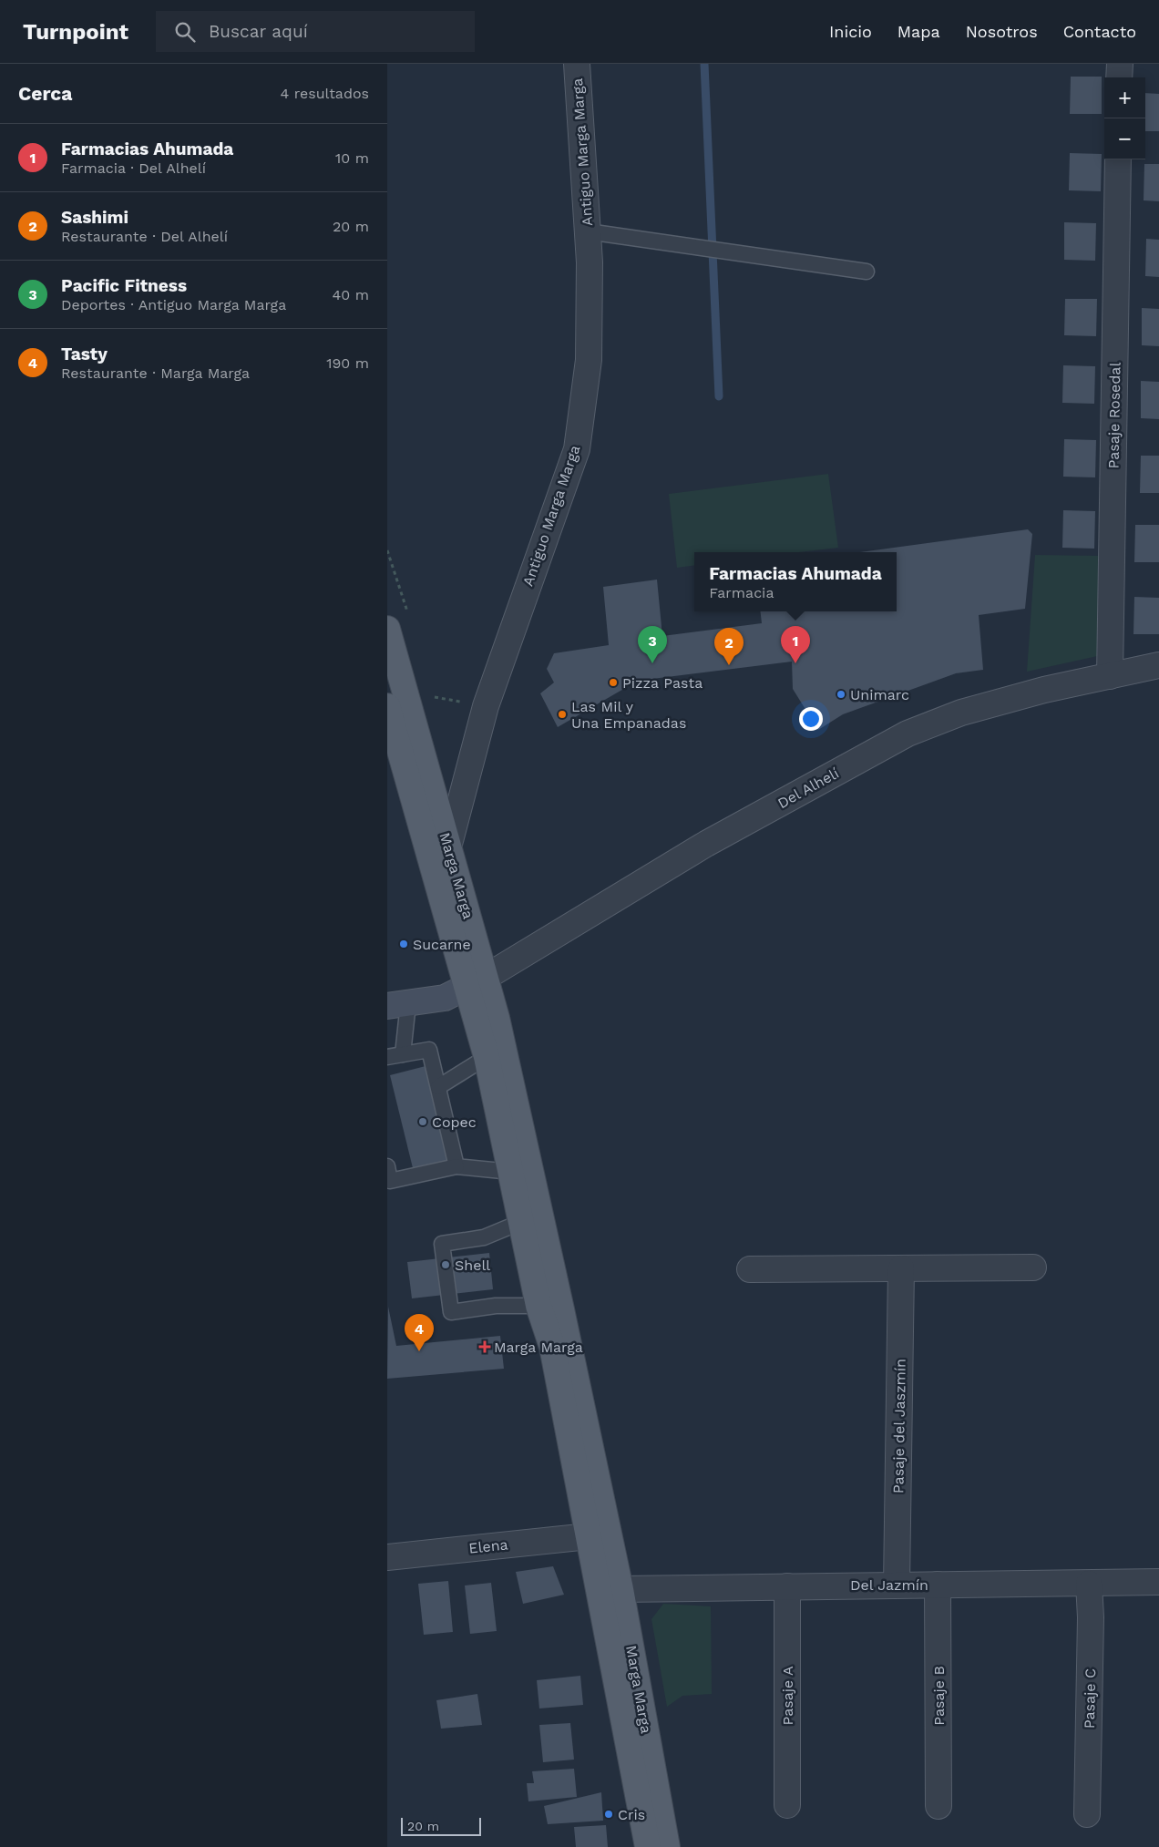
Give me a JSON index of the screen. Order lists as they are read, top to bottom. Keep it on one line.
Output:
{"streets":{"main road":["Marga Marga"],"street":["Antiguo Marga Marga","Pasaje Rosedal","Del Alhelí","Pasaje del Jaszmín","Elena","Del Jazmín","Pasaje A","Pasaje B","Pasaje C"]},"crossings":[["Antiguo Marga Marga","Marga Marga"],["Pasaje Rosedal","Del Alhelí"],["Del Alhelí","Marga Marga"],["Marga Marga","Elena"],["Marga Marga","Del Jazmín"],["Pasaje del Jaszmín","Del Jazmín"],["Del Jazmín","Pasaje A"],["Del Jazmín","Pasaje B"],["Del Jazmín","Pasaje C"]],"places":{"other":["Pizza Pasta","Unimarc","Las Mil y Una Empanadas","Sucarne","Copec","Shell","Cris"],"health":["Marga Marga"]},"scale_bar":"20 m","page":{"header":"Turnpoint","search":"Buscar aquí","nav":["Inicio","Mapa","Nosotros","Contacto"],"heading":["Cerca","4 resultados"],"map_buttons":["+","−"],"list":[{"mark":"1","name":"Farmacias Ahumada","note":"Farmacia · Del Alhelí","value":"10 m"},{"mark":"2","name":"Sashimi","note":"Restaurante · Del Alhelí","value":"20 m"},{"mark":"3","name":"Pacific Fitness","note":"Deportes · Antiguo Marga Marga","value":"40 m"},{"mark":"4","name":"Tasty","note":"Restaurante · Marga Marga","value":"190 m"}],"popup":["Farmacias Ahumada","Farmacia"],"pins":["1","3","2","4"],"scale":"20 m"}}
